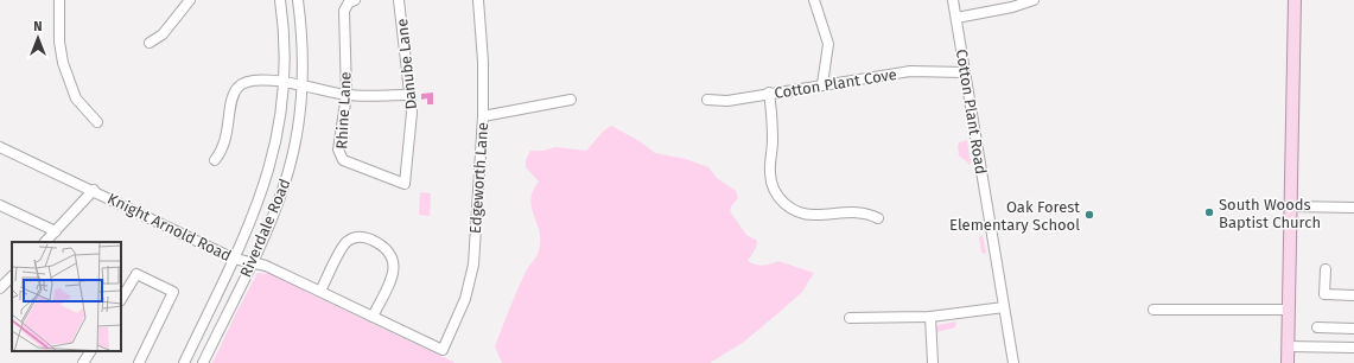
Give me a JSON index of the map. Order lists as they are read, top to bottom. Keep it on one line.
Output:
{"streets":{"street":["Danube Lane","Cotton Plant Cove","Rhine Lane","Cotton Plant Road","Edgeworth Lane","Knight Arnold Road","Riverdale Road"]},"crossings":[["Danube Lane","Rhine Lane"],["Cotton Plant Cove","Cotton Plant Road"],["Edgeworth Lane","Knight Arnold Road"],["Knight Arnold Road","Riverdale Road"]],"places":["South Woods Baptist Church","Oak Forest Elementary School"],"north":"top"}
